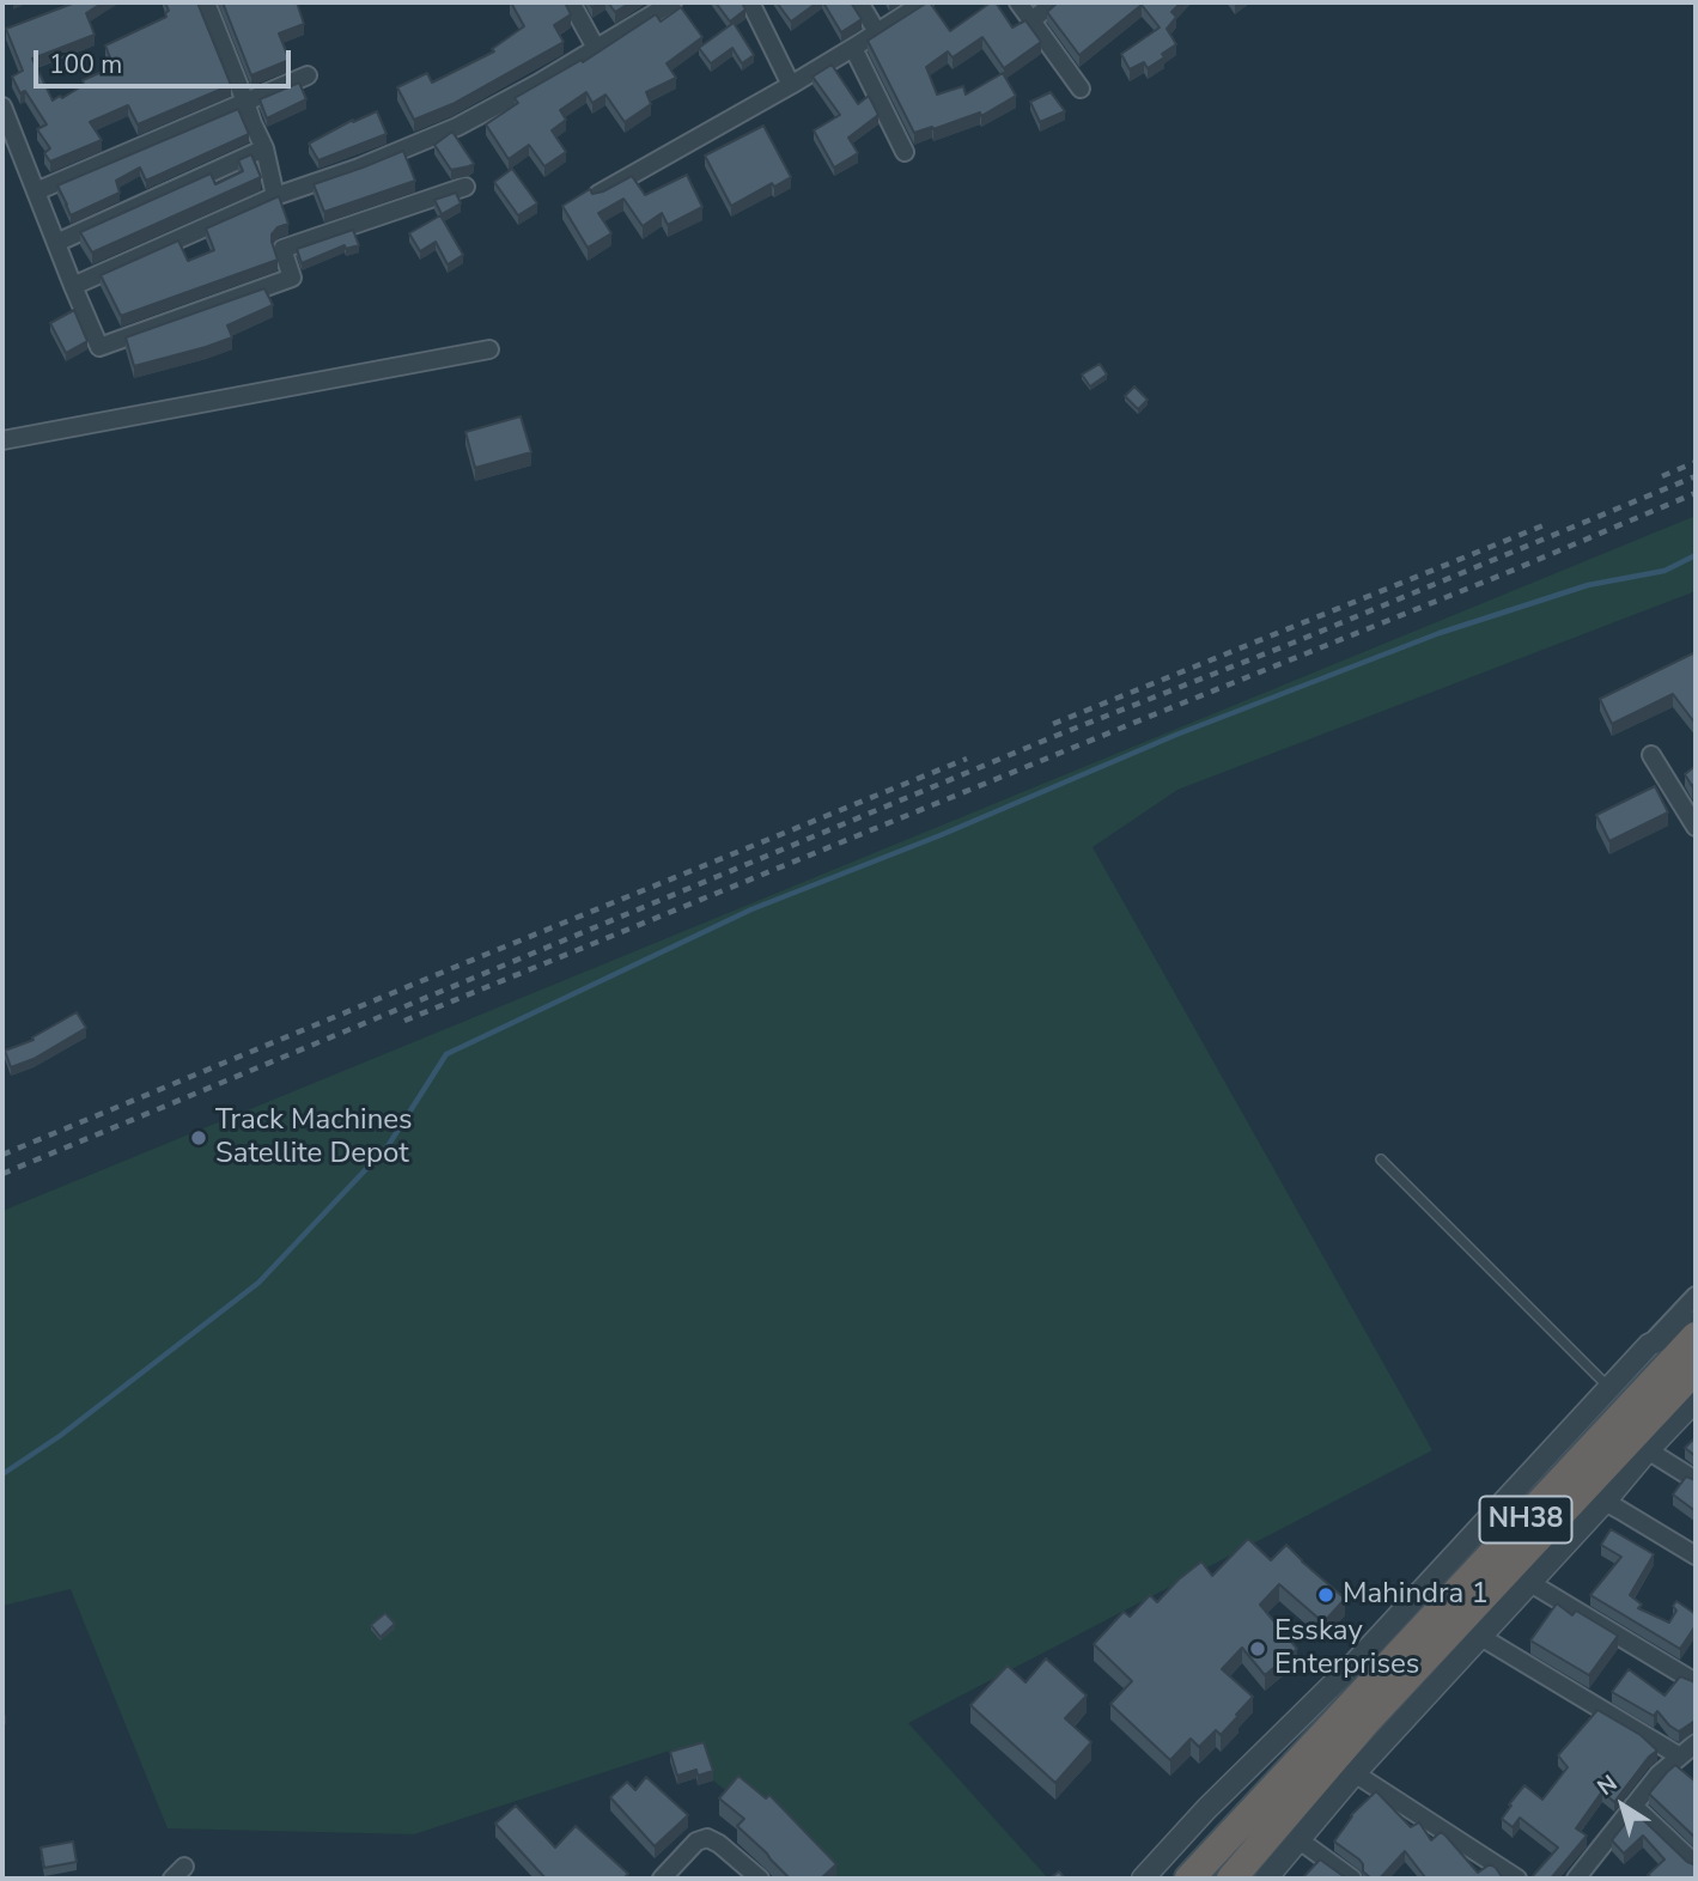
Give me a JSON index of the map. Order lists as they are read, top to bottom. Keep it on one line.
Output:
{"streets":{"highway":["NH38"]},"places":["Track Machines Satellite Depot","Mahindra 1","Esskay Enterprises"],"scale_bar":"100 m","north":"top left"}
